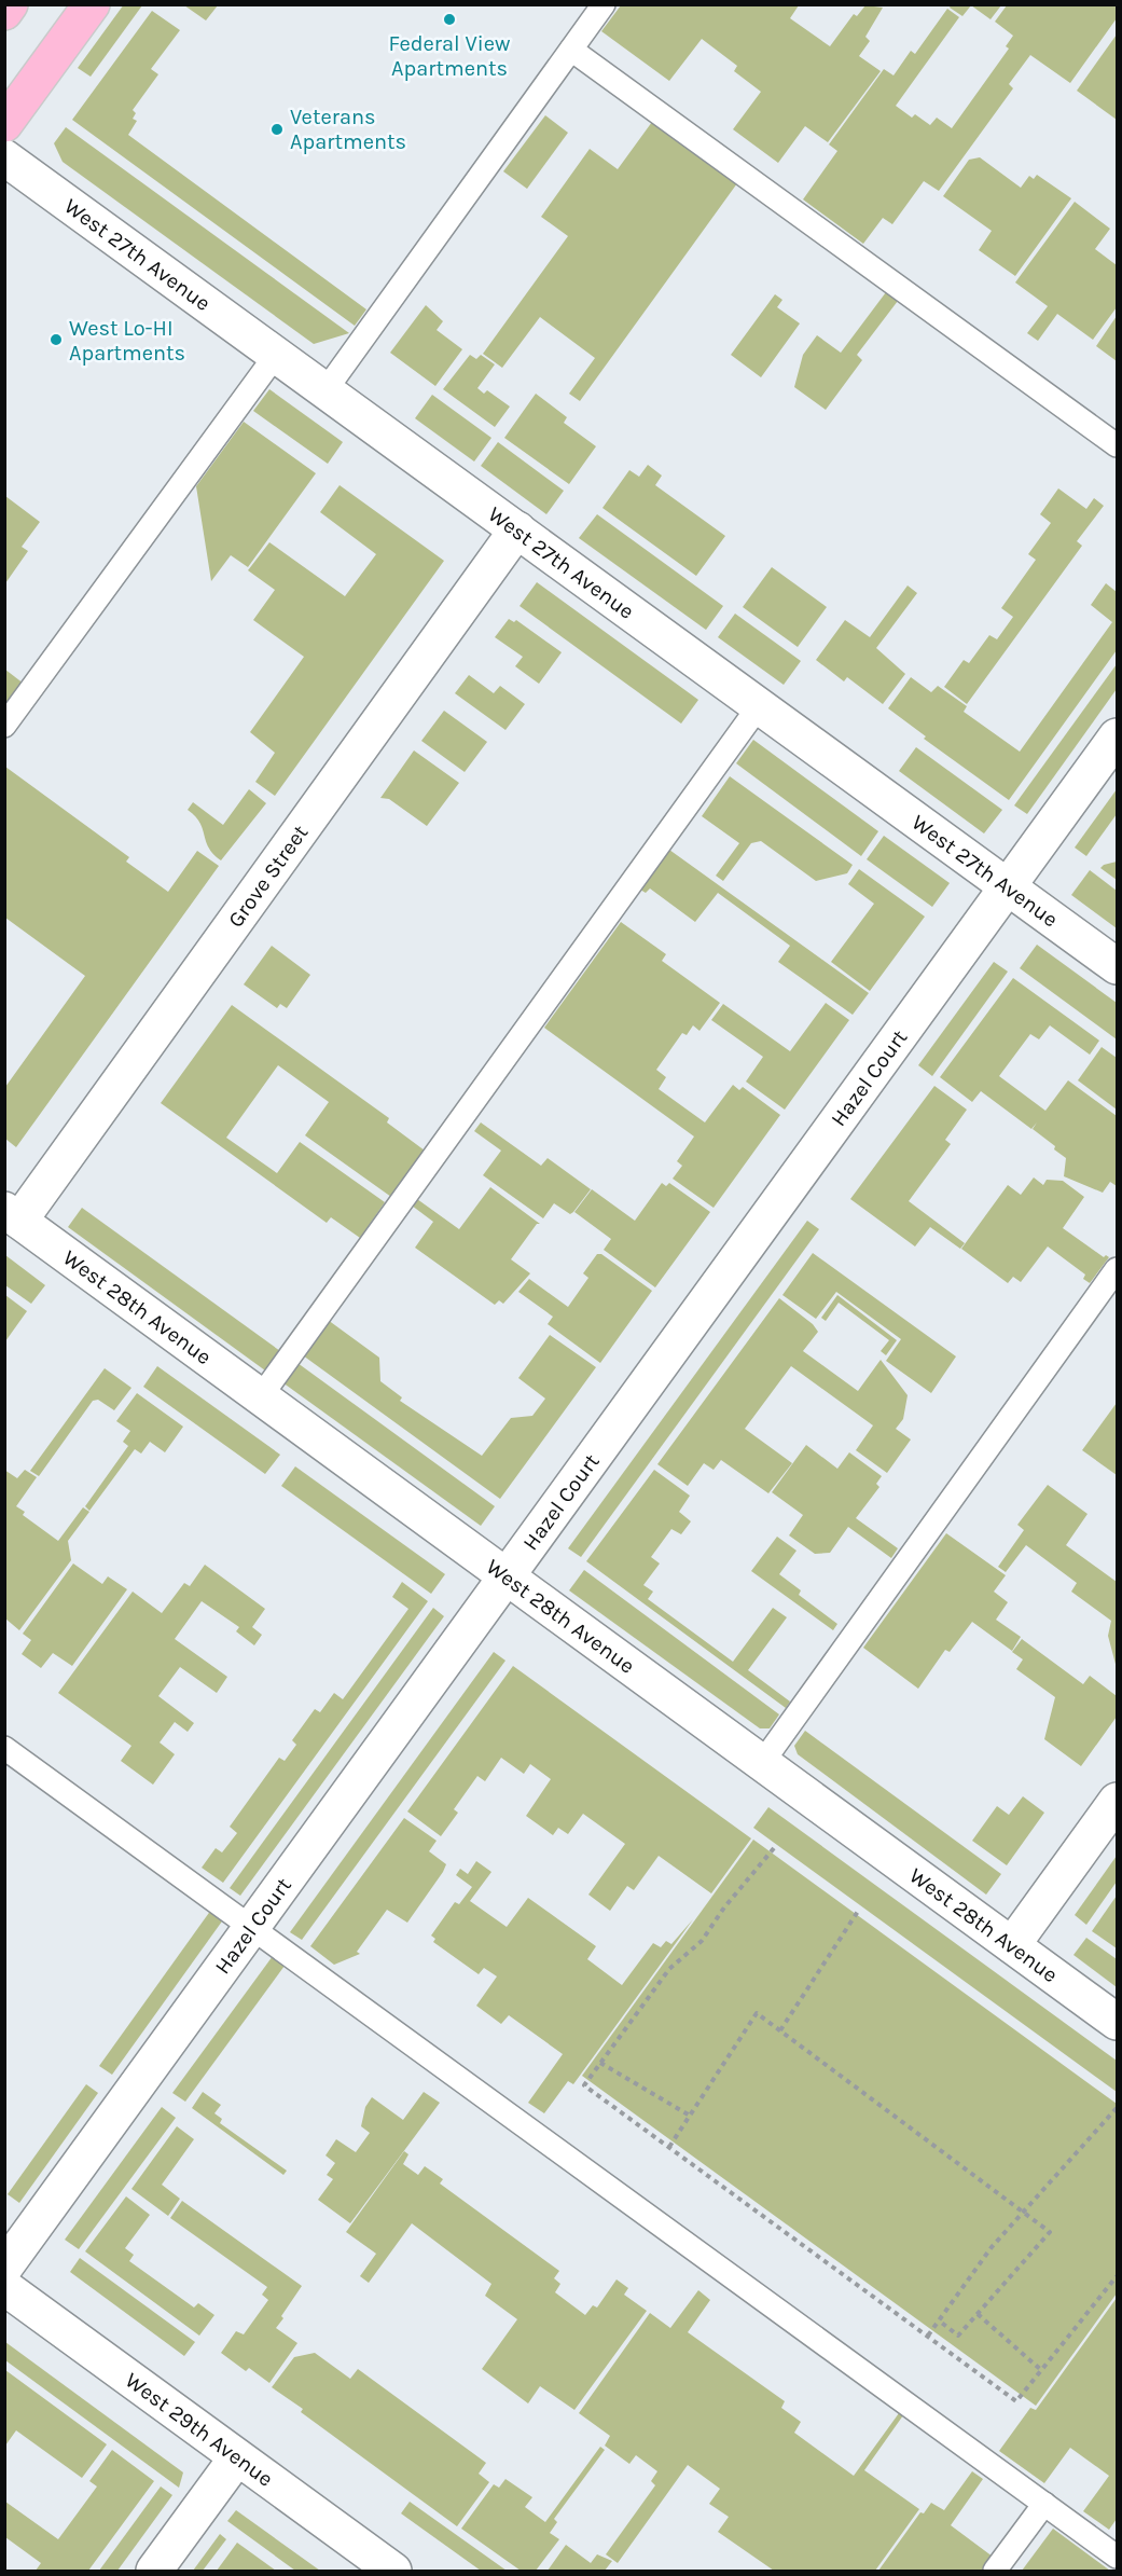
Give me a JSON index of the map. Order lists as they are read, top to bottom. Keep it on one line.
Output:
{"streets":{"street":["West 27th Avenue","Grove Street","Hazel Court","West 28th Avenue","West 29th Avenue"]},"crossings":[["West 27th Avenue","Grove Street"],["West 27th Avenue","Hazel Court"],["Grove Street","West 28th Avenue"],["Hazel Court","West 28th Avenue"]],"places":["Federal View Apartments","Veterans Apartments","West Lo-HI Apartments"]}
